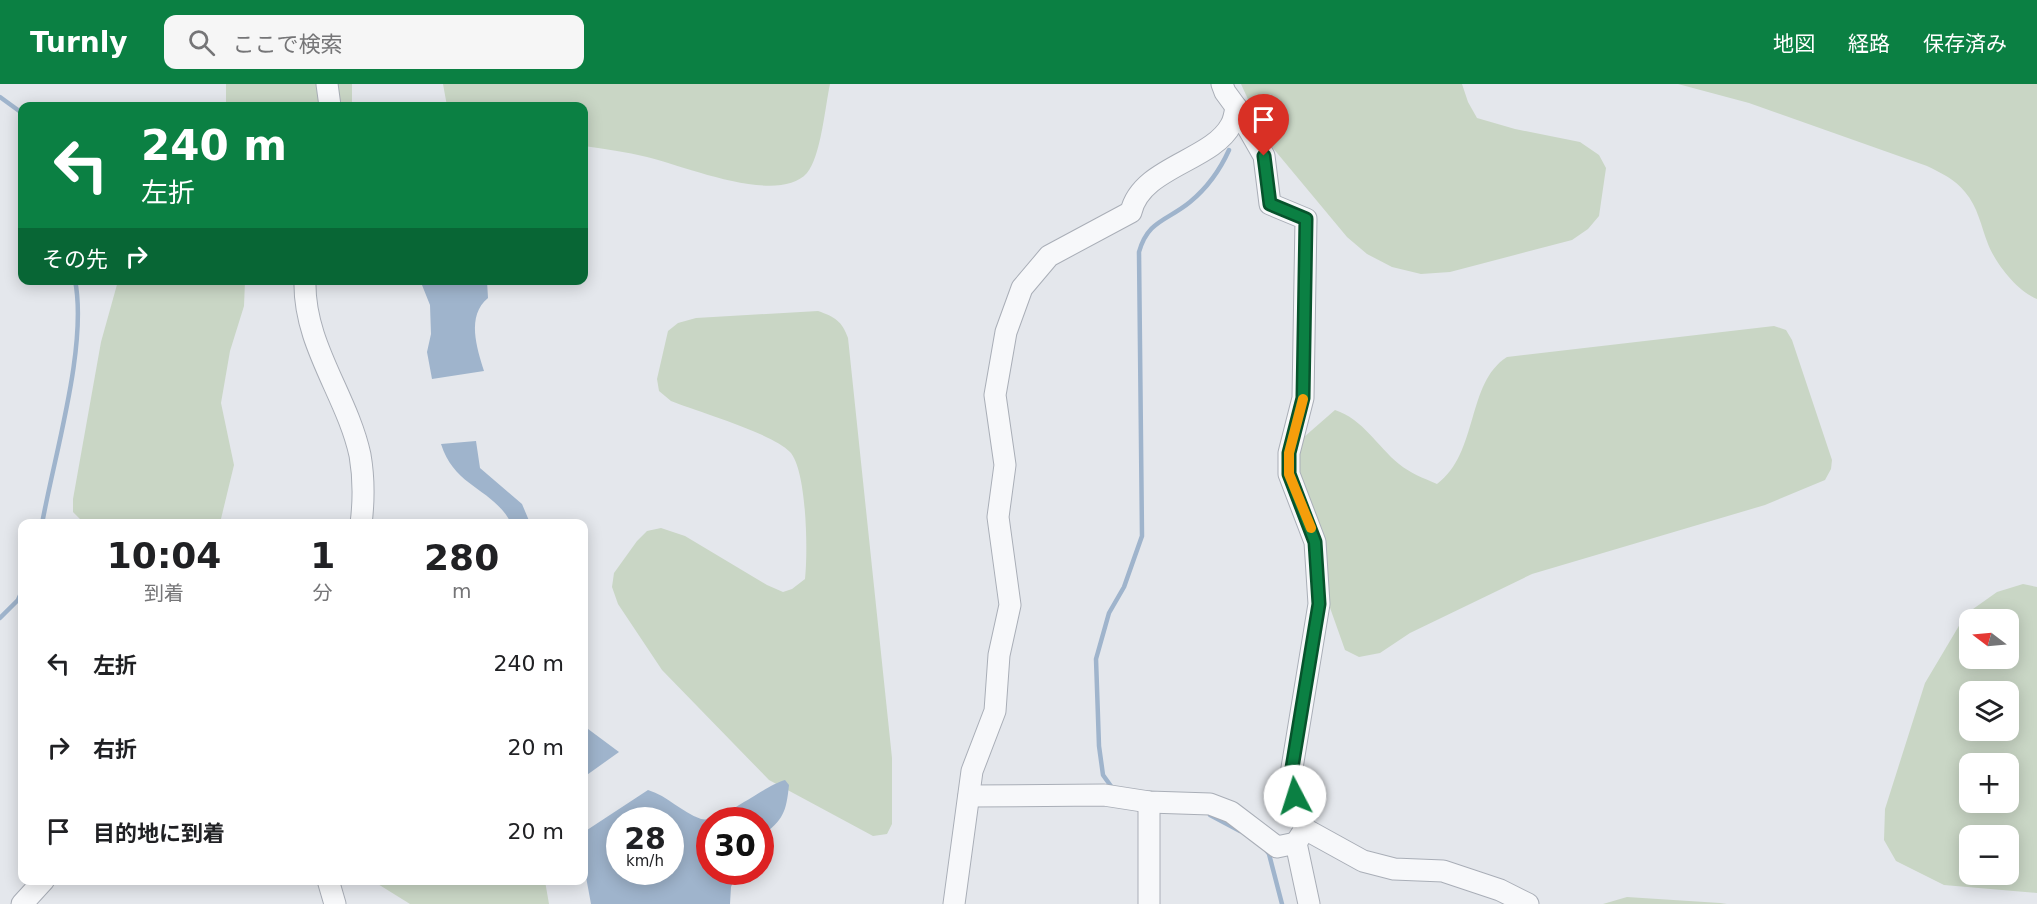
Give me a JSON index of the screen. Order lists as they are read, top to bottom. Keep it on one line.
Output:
{"north":"left","page":{"header":"Turnly","search":"ここで検索","nav":["地図","経路","保存済み"],"turn":["240 m","左折"],"then":"その先","eta":["10:04","到着","1","分","280","m"],"map_buttons":["+","−"],"list":[{"name":"左折","value":"240 m"},{"name":"右折","value":"20 m"},{"name":"目的地に到着","value":"20 m"}],"speed":"28 km/h","limit":"30"}}
